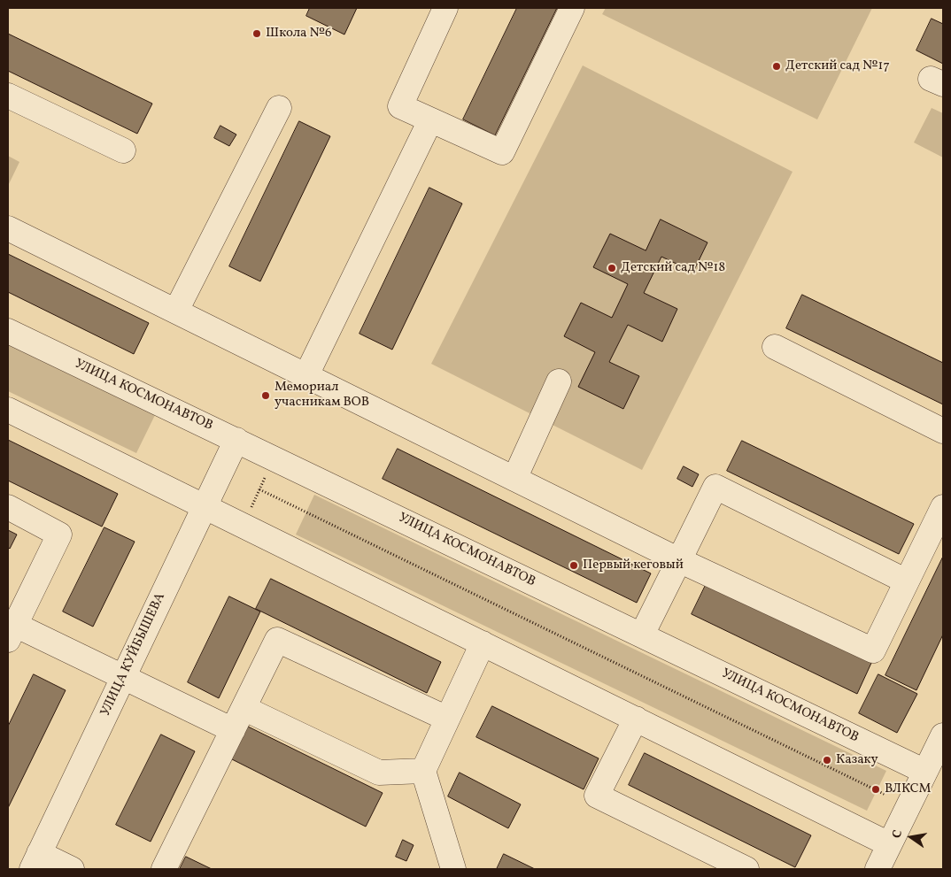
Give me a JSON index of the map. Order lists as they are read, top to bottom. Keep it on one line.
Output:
{"streets":{"street":["УЛИЦА КОСМОНАВТОВ","УЛИЦА КУЙБЫШЕВА"]},"crossings":[["УЛИЦА КОСМОНАВТОВ","УЛИЦА КУЙБЫШЕВА"]],"places":["Школа №6","Детский сад №17","Детский сад №18","Мемориал учасникам ВОВ","Первый кеговый","Казаку","ВЛКСМ"],"north":"left"}
